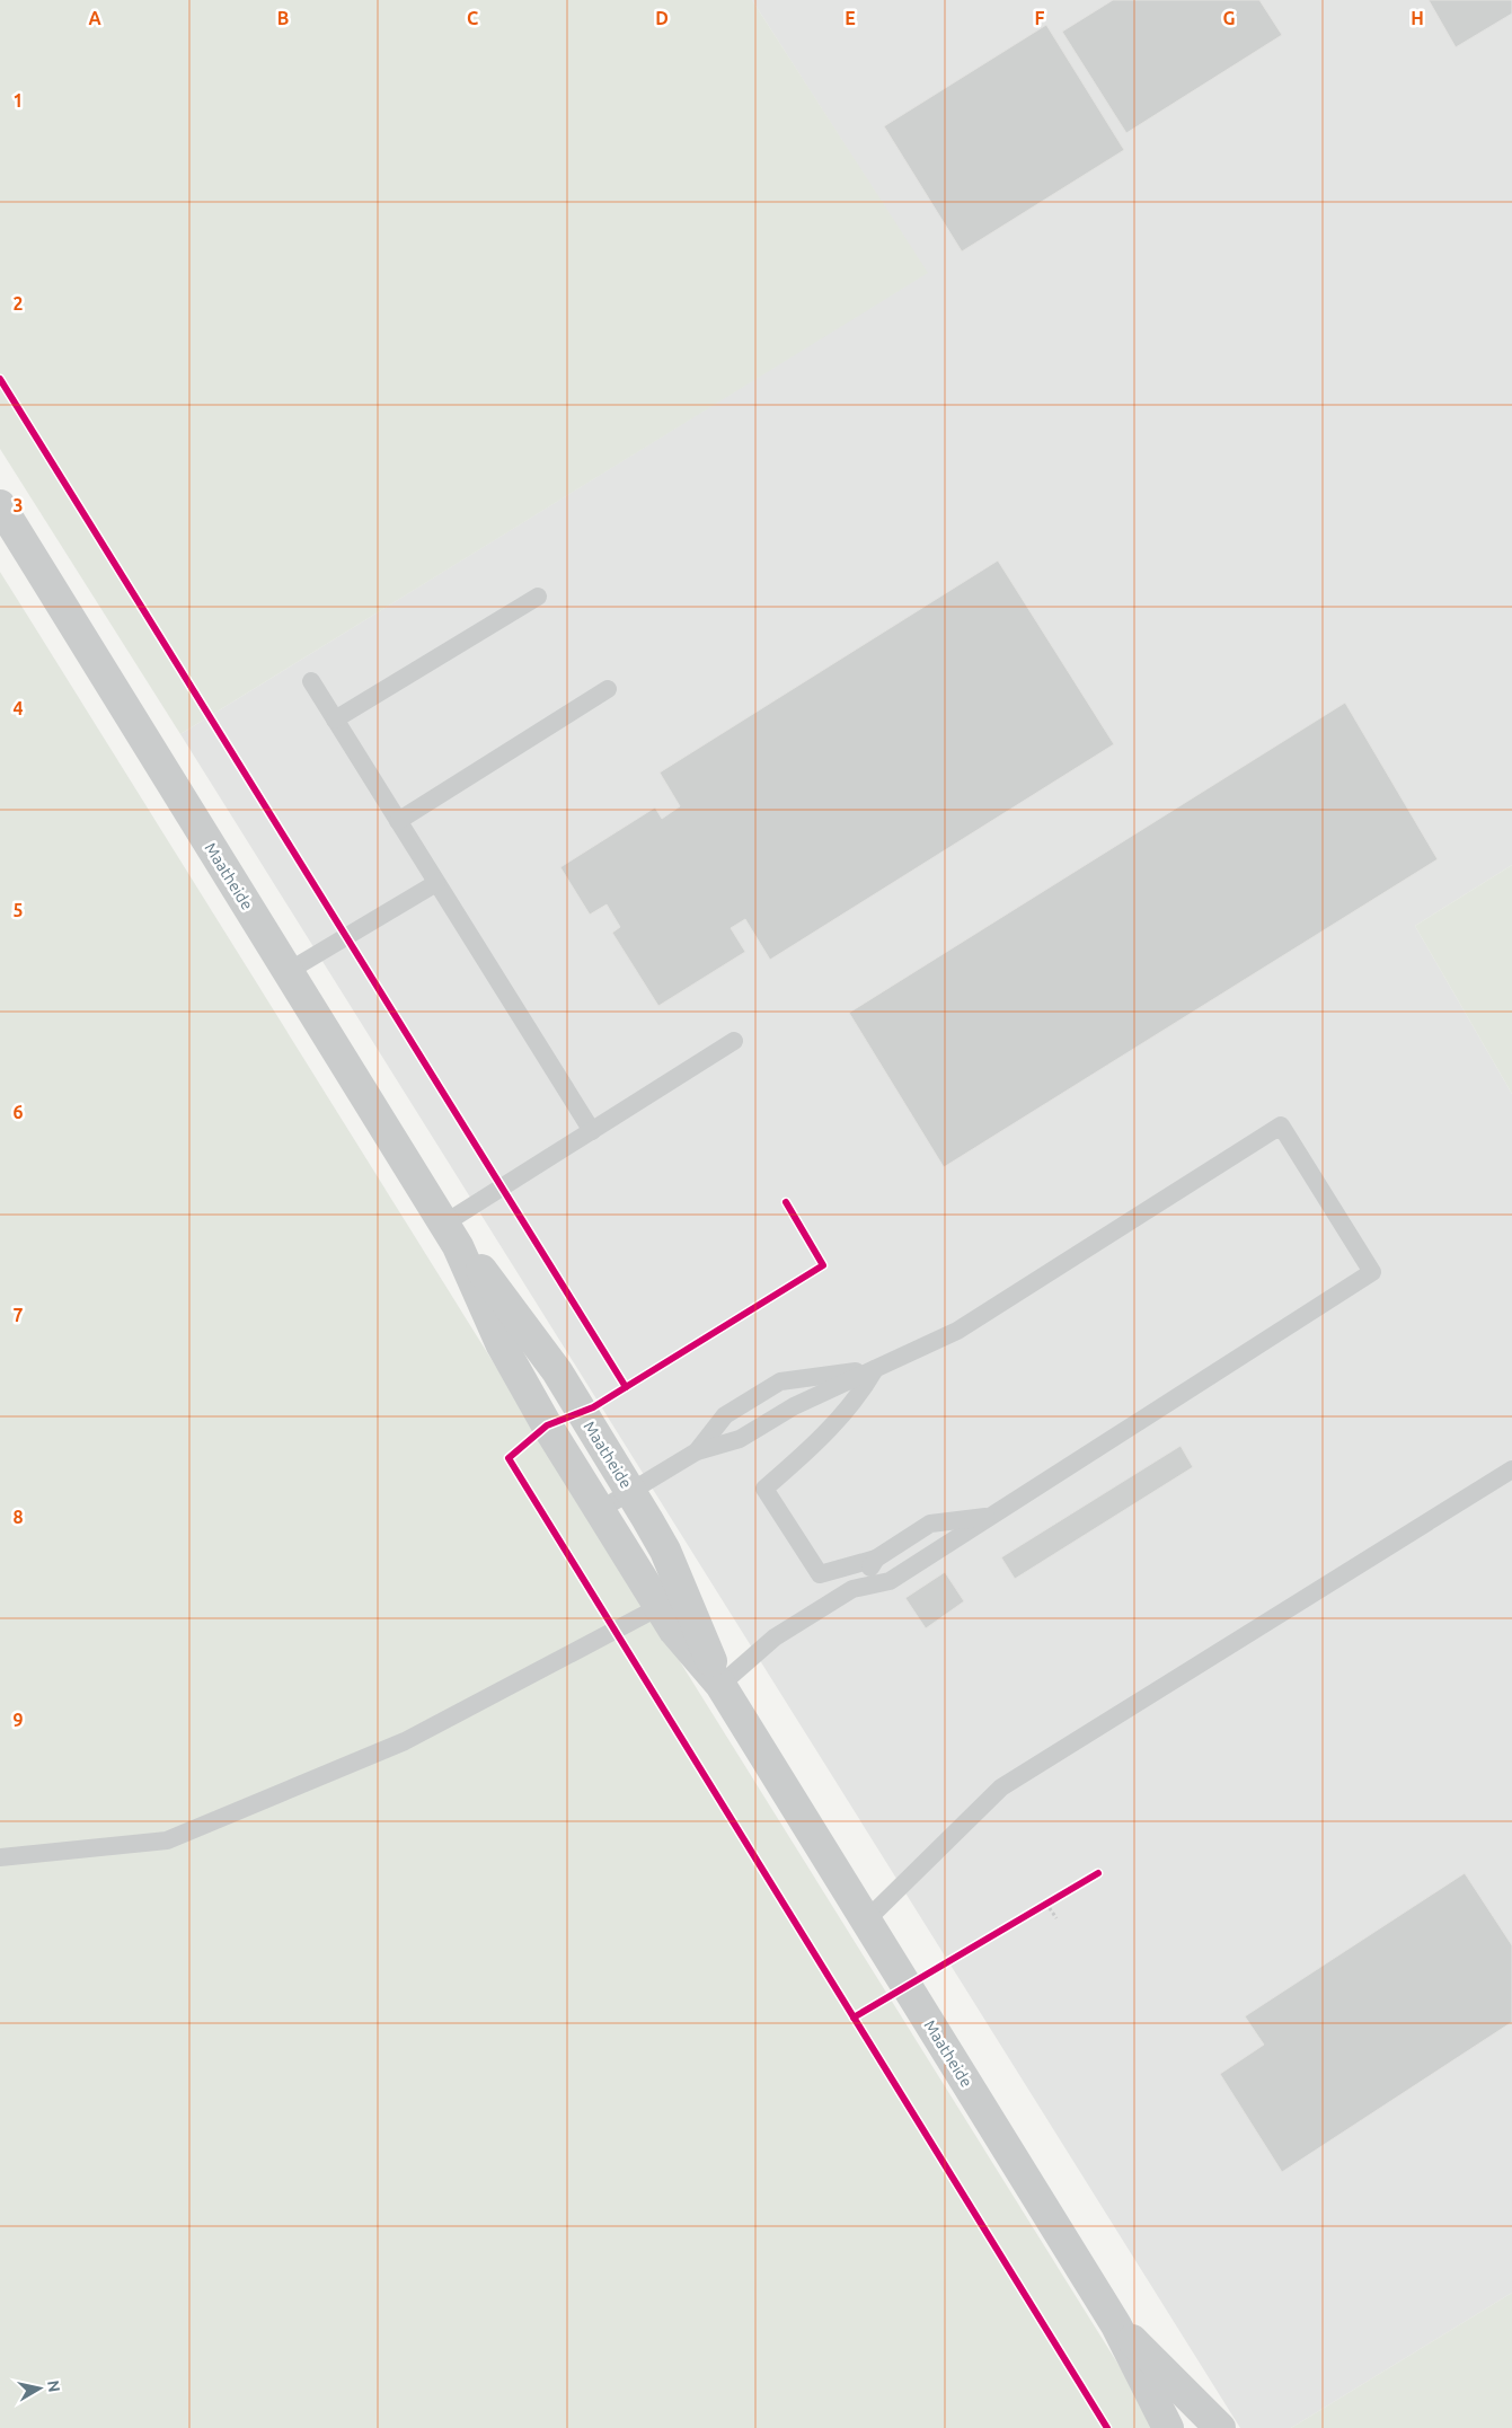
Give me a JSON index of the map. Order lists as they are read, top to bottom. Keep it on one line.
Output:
{"streets":{"street":["Maatheide"]},"north":"right","grid":{"columns":["A","B","C","D","E","F","G","H"],"rows":["1","2","3","4","5","6","7","8","9"]}}
